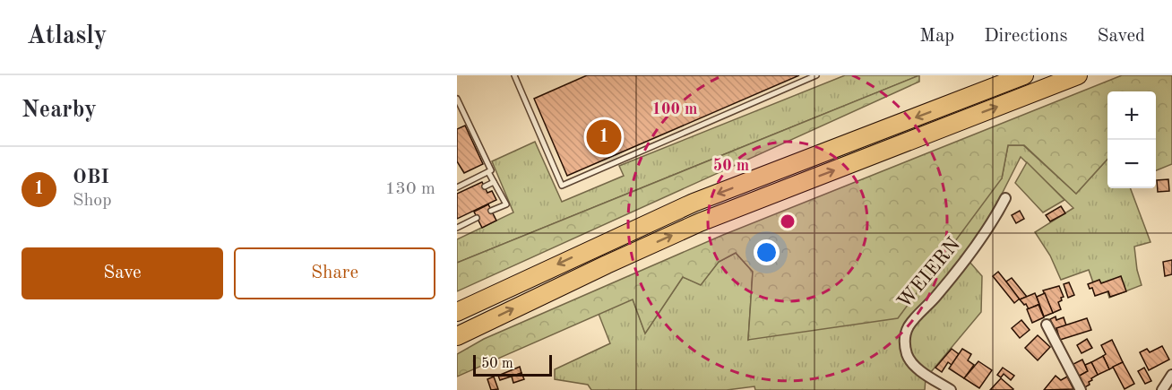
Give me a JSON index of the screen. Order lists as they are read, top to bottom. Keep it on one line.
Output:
{"streets":{"street":["WEIERN"]},"scale_bar":"50 m","page":{"header":"Atlasly","nav":["Map","Directions","Saved"],"heading":"Nearby","map_buttons":["+","−"],"pins":"1","list":[{"mark":"1","name":"OBI","note":"Shop","value":"130 m"}],"buttons":["Save","Share"],"scale":"50 m"},"rings":["100 m","50 m"]}
